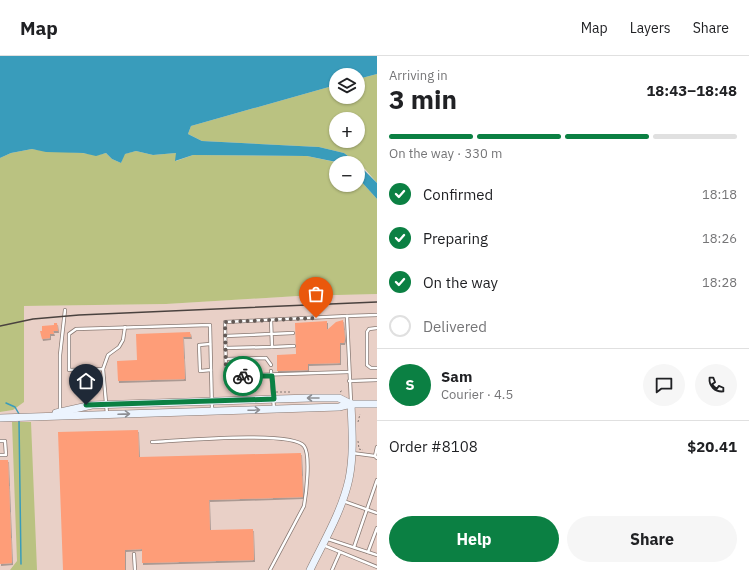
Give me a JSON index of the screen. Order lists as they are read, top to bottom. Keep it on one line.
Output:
{"page":{"header":"Map","nav":["Map","Layers","Share"],"heading":["3 min","Arriving in","18:43–18:48"],"panel":["Sam","Courier · 4.5","Order #8108","$20.41"],"map_buttons":["+","−"],"bar":"On the way · 330 m","list":[["Confirmed","18:18"],["Preparing","18:26"],["On the way","18:28"],"Delivered"],"round":"S","buttons":["Help","Share"]}}
